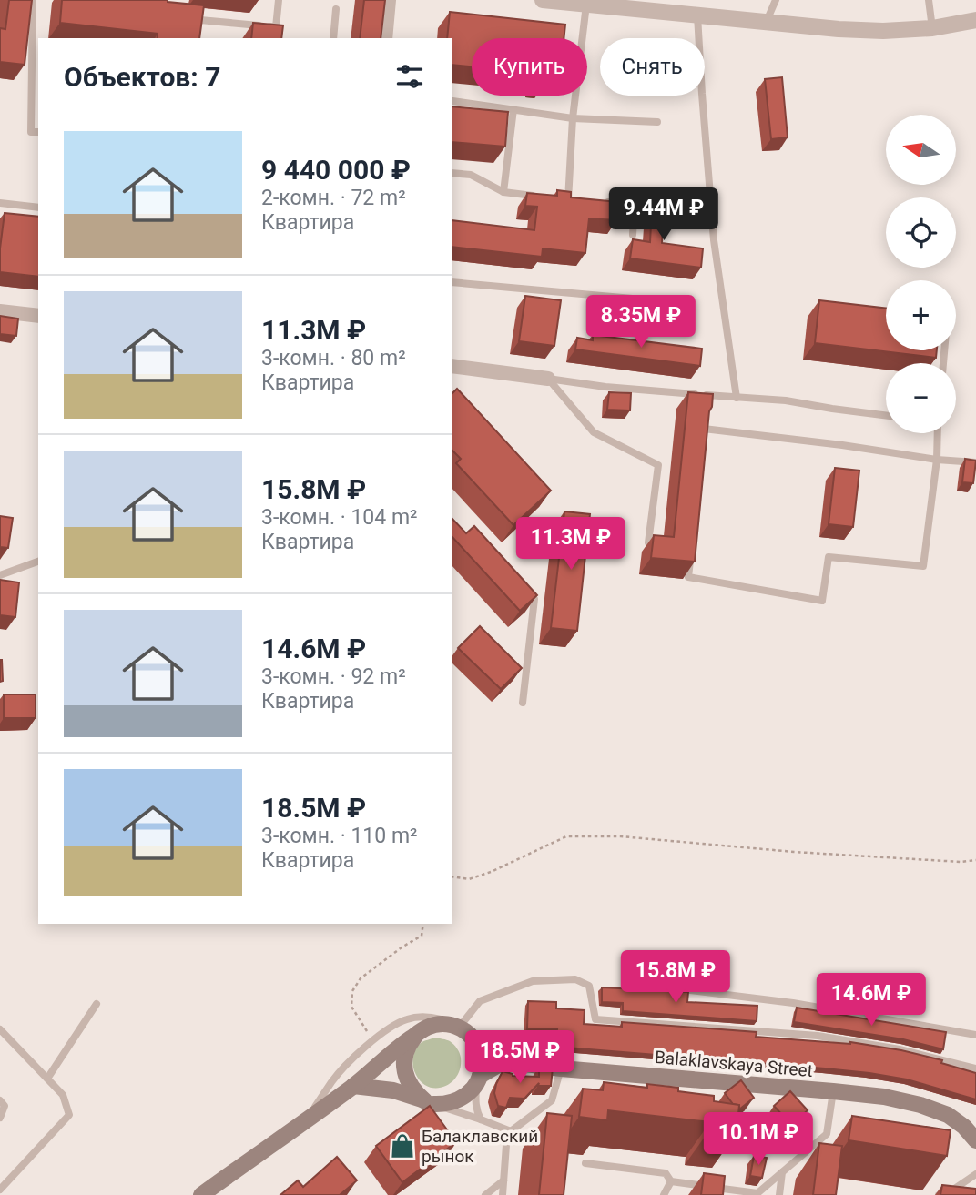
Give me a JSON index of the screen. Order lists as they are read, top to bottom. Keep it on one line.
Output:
{"streets":{"main road":["Balaklavskaya Street"]},"places":{"shop":["Балаклавский рынок"]},"north":"left","page":{"chip":["Купить","Снять"],"heading":"Объектов: 7","map_buttons":["+","−"],"list":[{"name":"9 440 000 ₽","note":"2-комн. · 72 m² · Квартира"},{"name":"11.3M ₽","note":"3-комн. · 80 m² · Квартира"},{"name":"15.8M ₽","note":"3-комн. · 104 m² · Квартира"},{"name":"14.6M ₽","note":"3-комн. · 92 m² · Квартира"},{"name":"18.5M ₽","note":"3-комн. · 110 m² · Квартира"}],"price":["9.44M ₽","8.35M ₽","11.3M ₽","15.8M ₽","14.6M ₽","18.5M ₽","10.1M ₽"]}}
